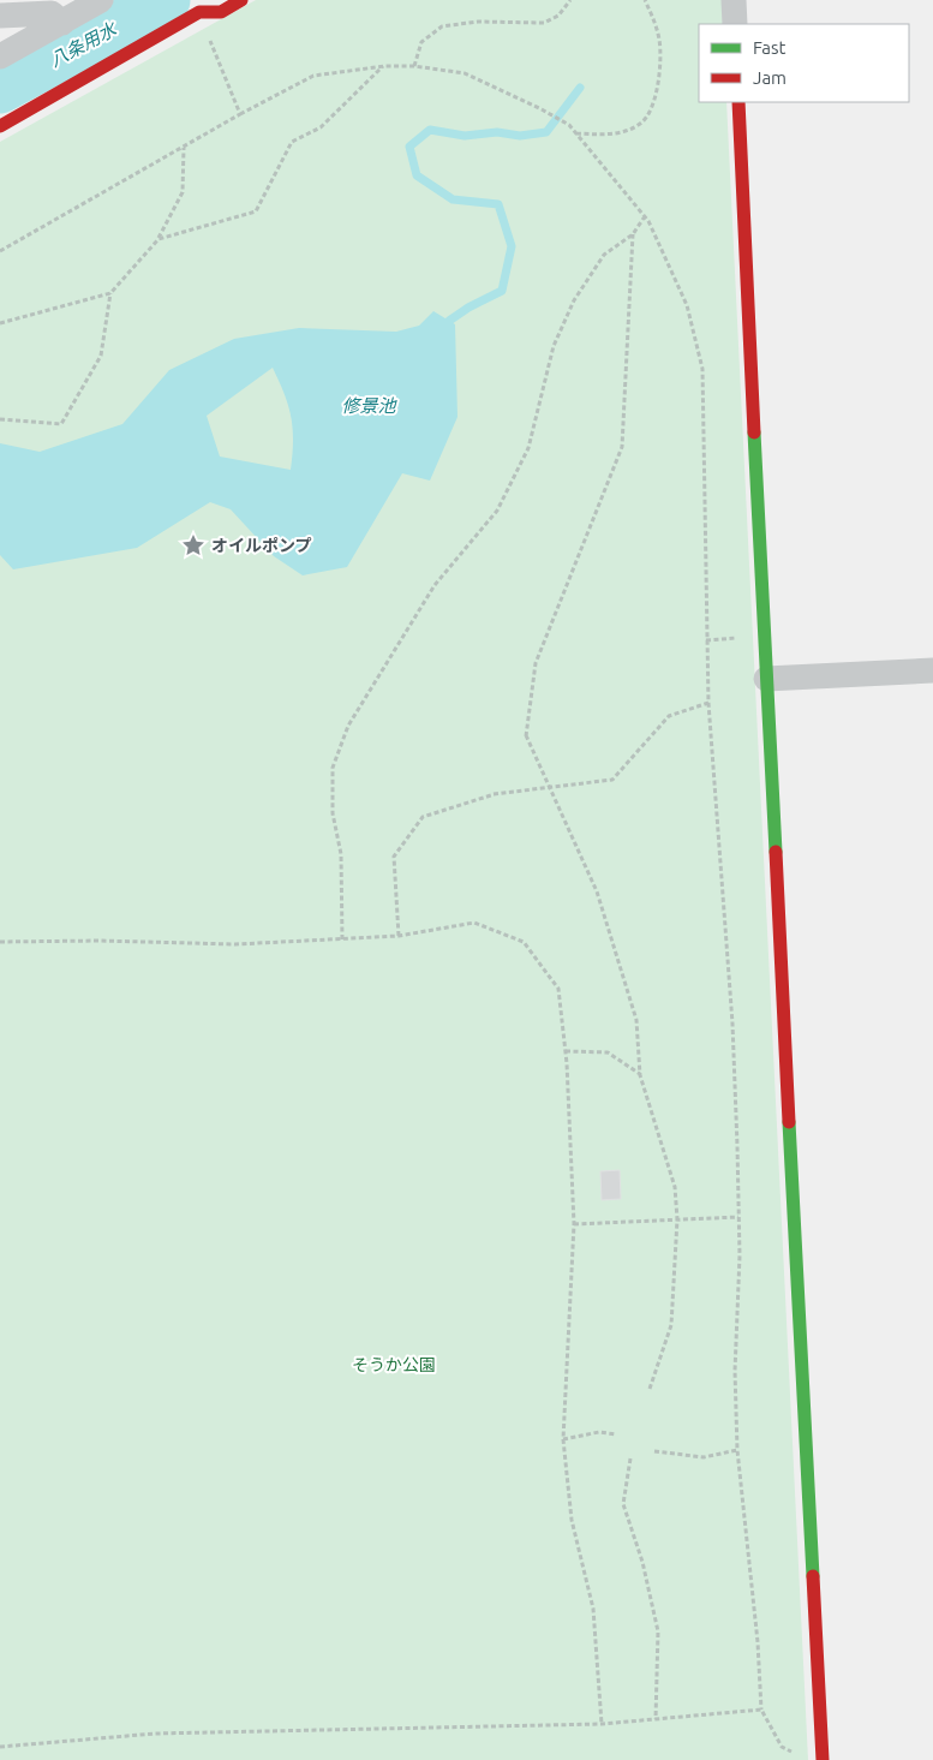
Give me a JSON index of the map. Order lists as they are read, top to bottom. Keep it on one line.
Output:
{"water":["八条用水","修景池"],"parks":["そうか公園"],"places":{"place":["オイルポンプ"]},"legend":["Fast","Jam"]}
